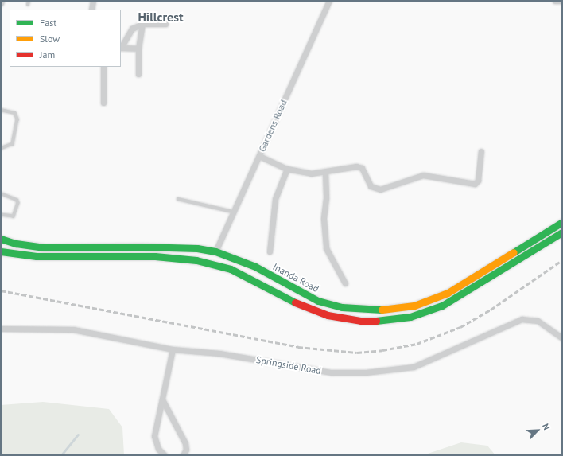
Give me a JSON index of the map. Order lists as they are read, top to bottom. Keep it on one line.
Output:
{"streets":{"main road":["Inanda Road"],"street":["Gardens Road","Springside Road"]},"crossings":[["Gardens Road","Inanda Road"]],"districts":["Hillcrest"],"legend":["Fast","Slow","Jam"],"north":"top right"}
